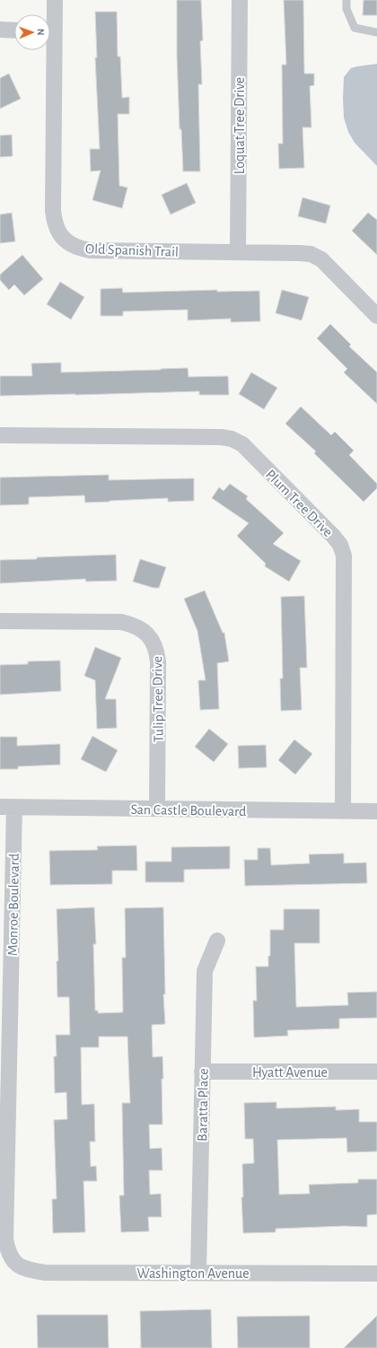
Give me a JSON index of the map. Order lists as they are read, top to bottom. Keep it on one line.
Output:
{"streets":{"street":["Loquat Tree Drive","Old Spanish Trail","Plum Tree Drive","Tulip Tree Drive","San Castle Boulevard","Monroe Boulevard","Hyatt Avenue","Baratta Place","Washington Avenue"]},"crossings":[["Loquat Tree Drive","Old Spanish Trail"],["Plum Tree Drive","San Castle Boulevard"],["Tulip Tree Drive","San Castle Boulevard"],["San Castle Boulevard","Monroe Boulevard"],["Monroe Boulevard","Washington Avenue"],["Hyatt Avenue","Baratta Place"],["Baratta Place","Washington Avenue"]],"north":"right"}
